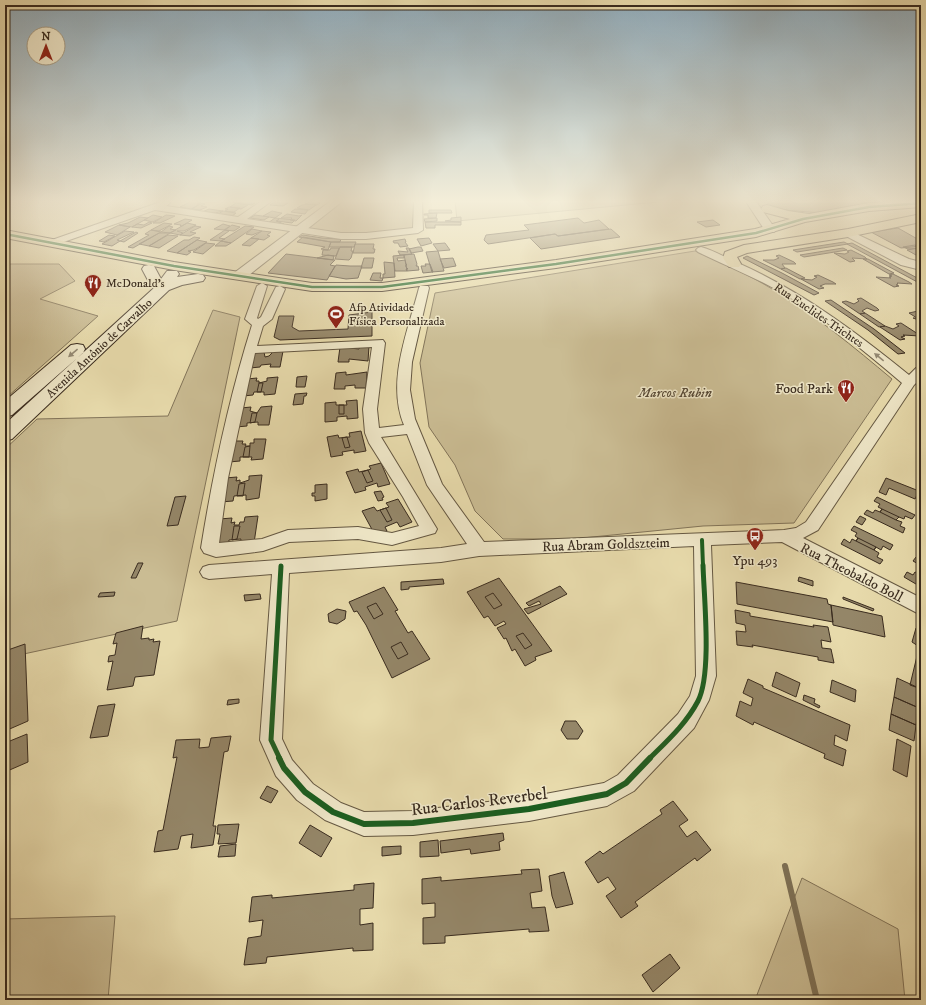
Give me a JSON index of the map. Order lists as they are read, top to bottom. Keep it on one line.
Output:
{"streets":{"main road":["Avenida Antônio de Carvalho"],"street":["Rua Euclides Trichtes","Rua Abram Goldszteim","Rua Theobaldo Boll","Rua Carlos Reverbel"]},"crossings":[["Rua Euclides Trichtes","Rua Abram Goldszteim"],["Rua Abram Goldszteim","Rua Theobaldo Boll"],["Rua Abram Goldszteim","Rua Carlos Reverbel"]],"one_way":["Rua Euclides Trichtes"],"parks":["Marcos Rubin"],"places":{"restaurant":["McDonald's","Food Park"],"sports":["Afp Atividade Física Personalizada"],"bus stop":["Ypu 493"]},"north":"top"}
